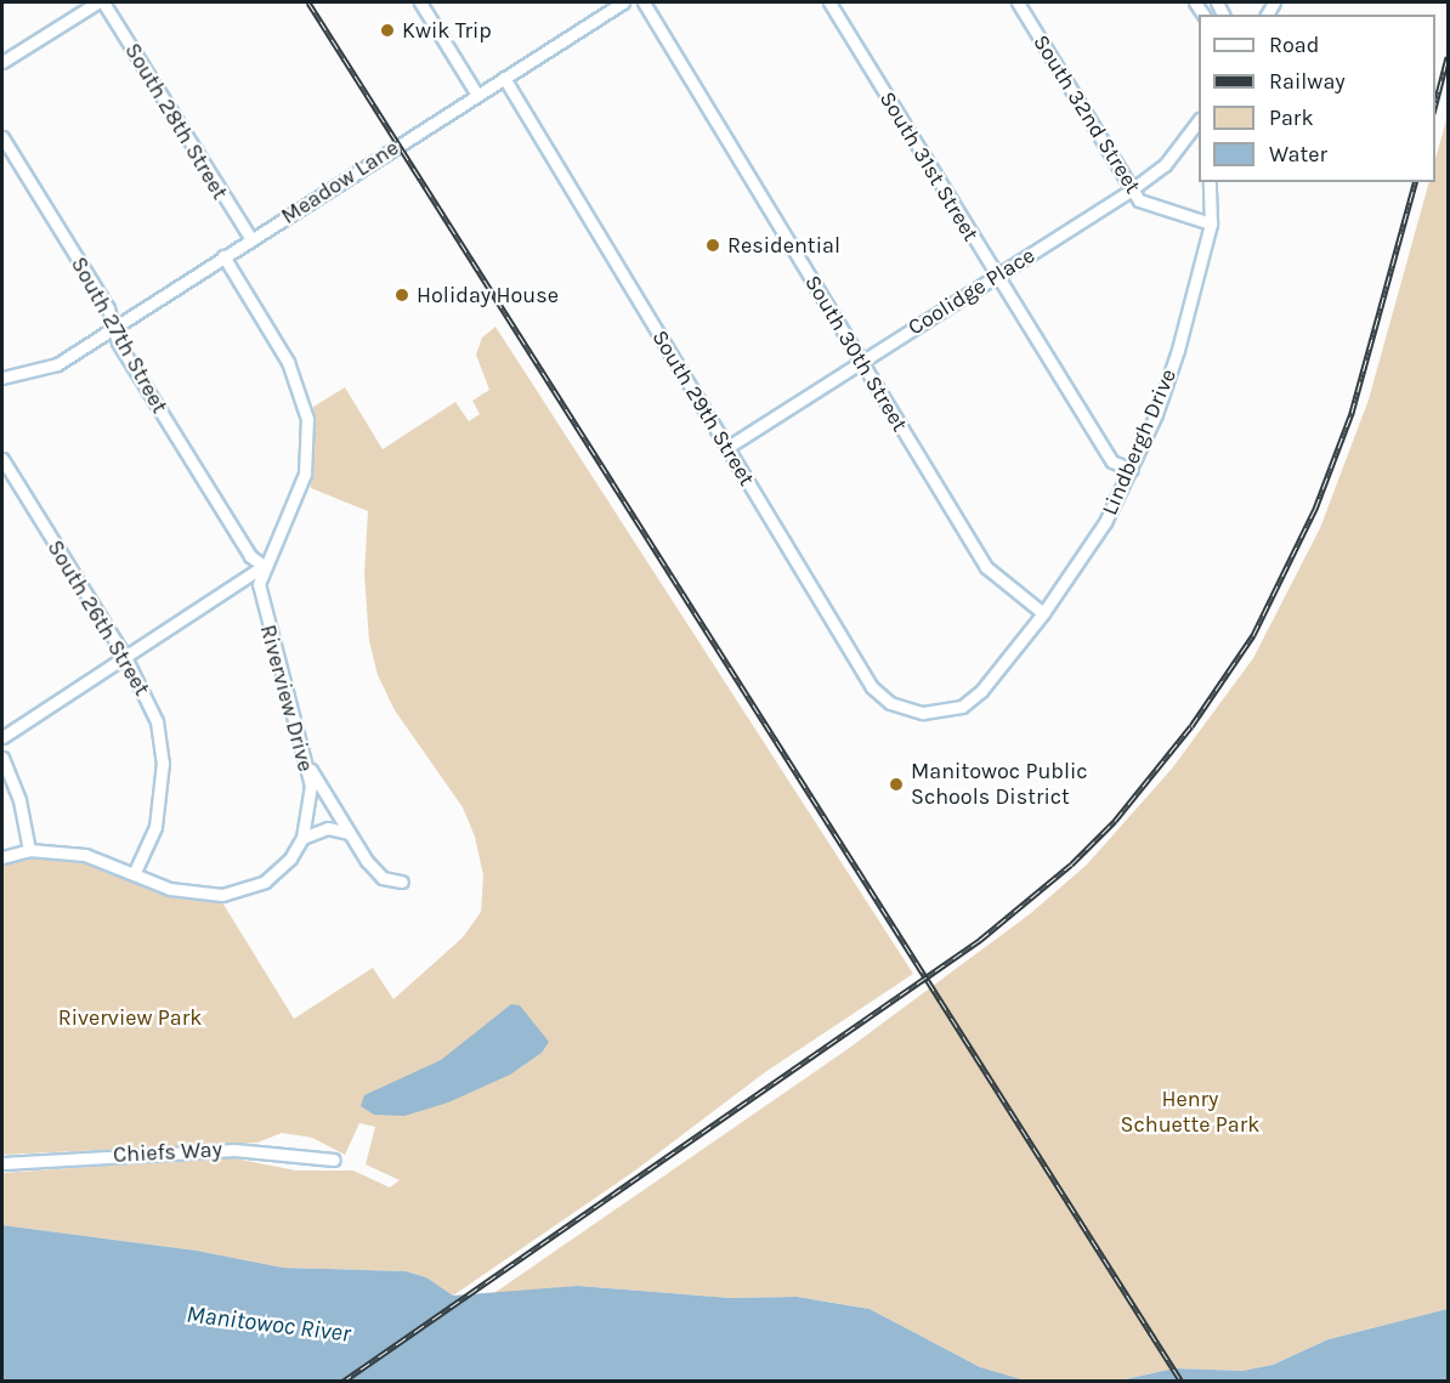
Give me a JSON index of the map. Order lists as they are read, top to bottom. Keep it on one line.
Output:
{"streets":{"street":["South 32nd Street","South 28th Street","South 31st Street","Meadow Lane","Coolidge Place","South 27th Street","South 30th Street","South 29th Street","Lindbergh Drive","South 26th Street","Riverview Drive","Chiefs Way"]},"crossings":[["South 32nd Street","Coolidge Place"],["South 32nd Street","Lindbergh Drive"],["South 28th Street","Meadow Lane"],["South 31st Street","Coolidge Place"],["South 31st Street","Lindbergh Drive"],["Meadow Lane","South 27th Street"],["Meadow Lane","South 29th Street"],["Meadow Lane","Riverview Drive"],["Coolidge Place","South 30th Street"],["Coolidge Place","South 29th Street"],["South 27th Street","Riverview Drive"],["South 30th Street","Lindbergh Drive"],["South 29th Street","Lindbergh Drive"],["South 26th Street","Riverview Drive"]],"water":["Manitowoc River"],"parks":["Riverview Park","Henry Schuette Park"],"places":["Kwik Trip","Residential","Holiday House","Manitowoc Public Schools District"],"legend":["Road","Railway","Park","Water"]}
